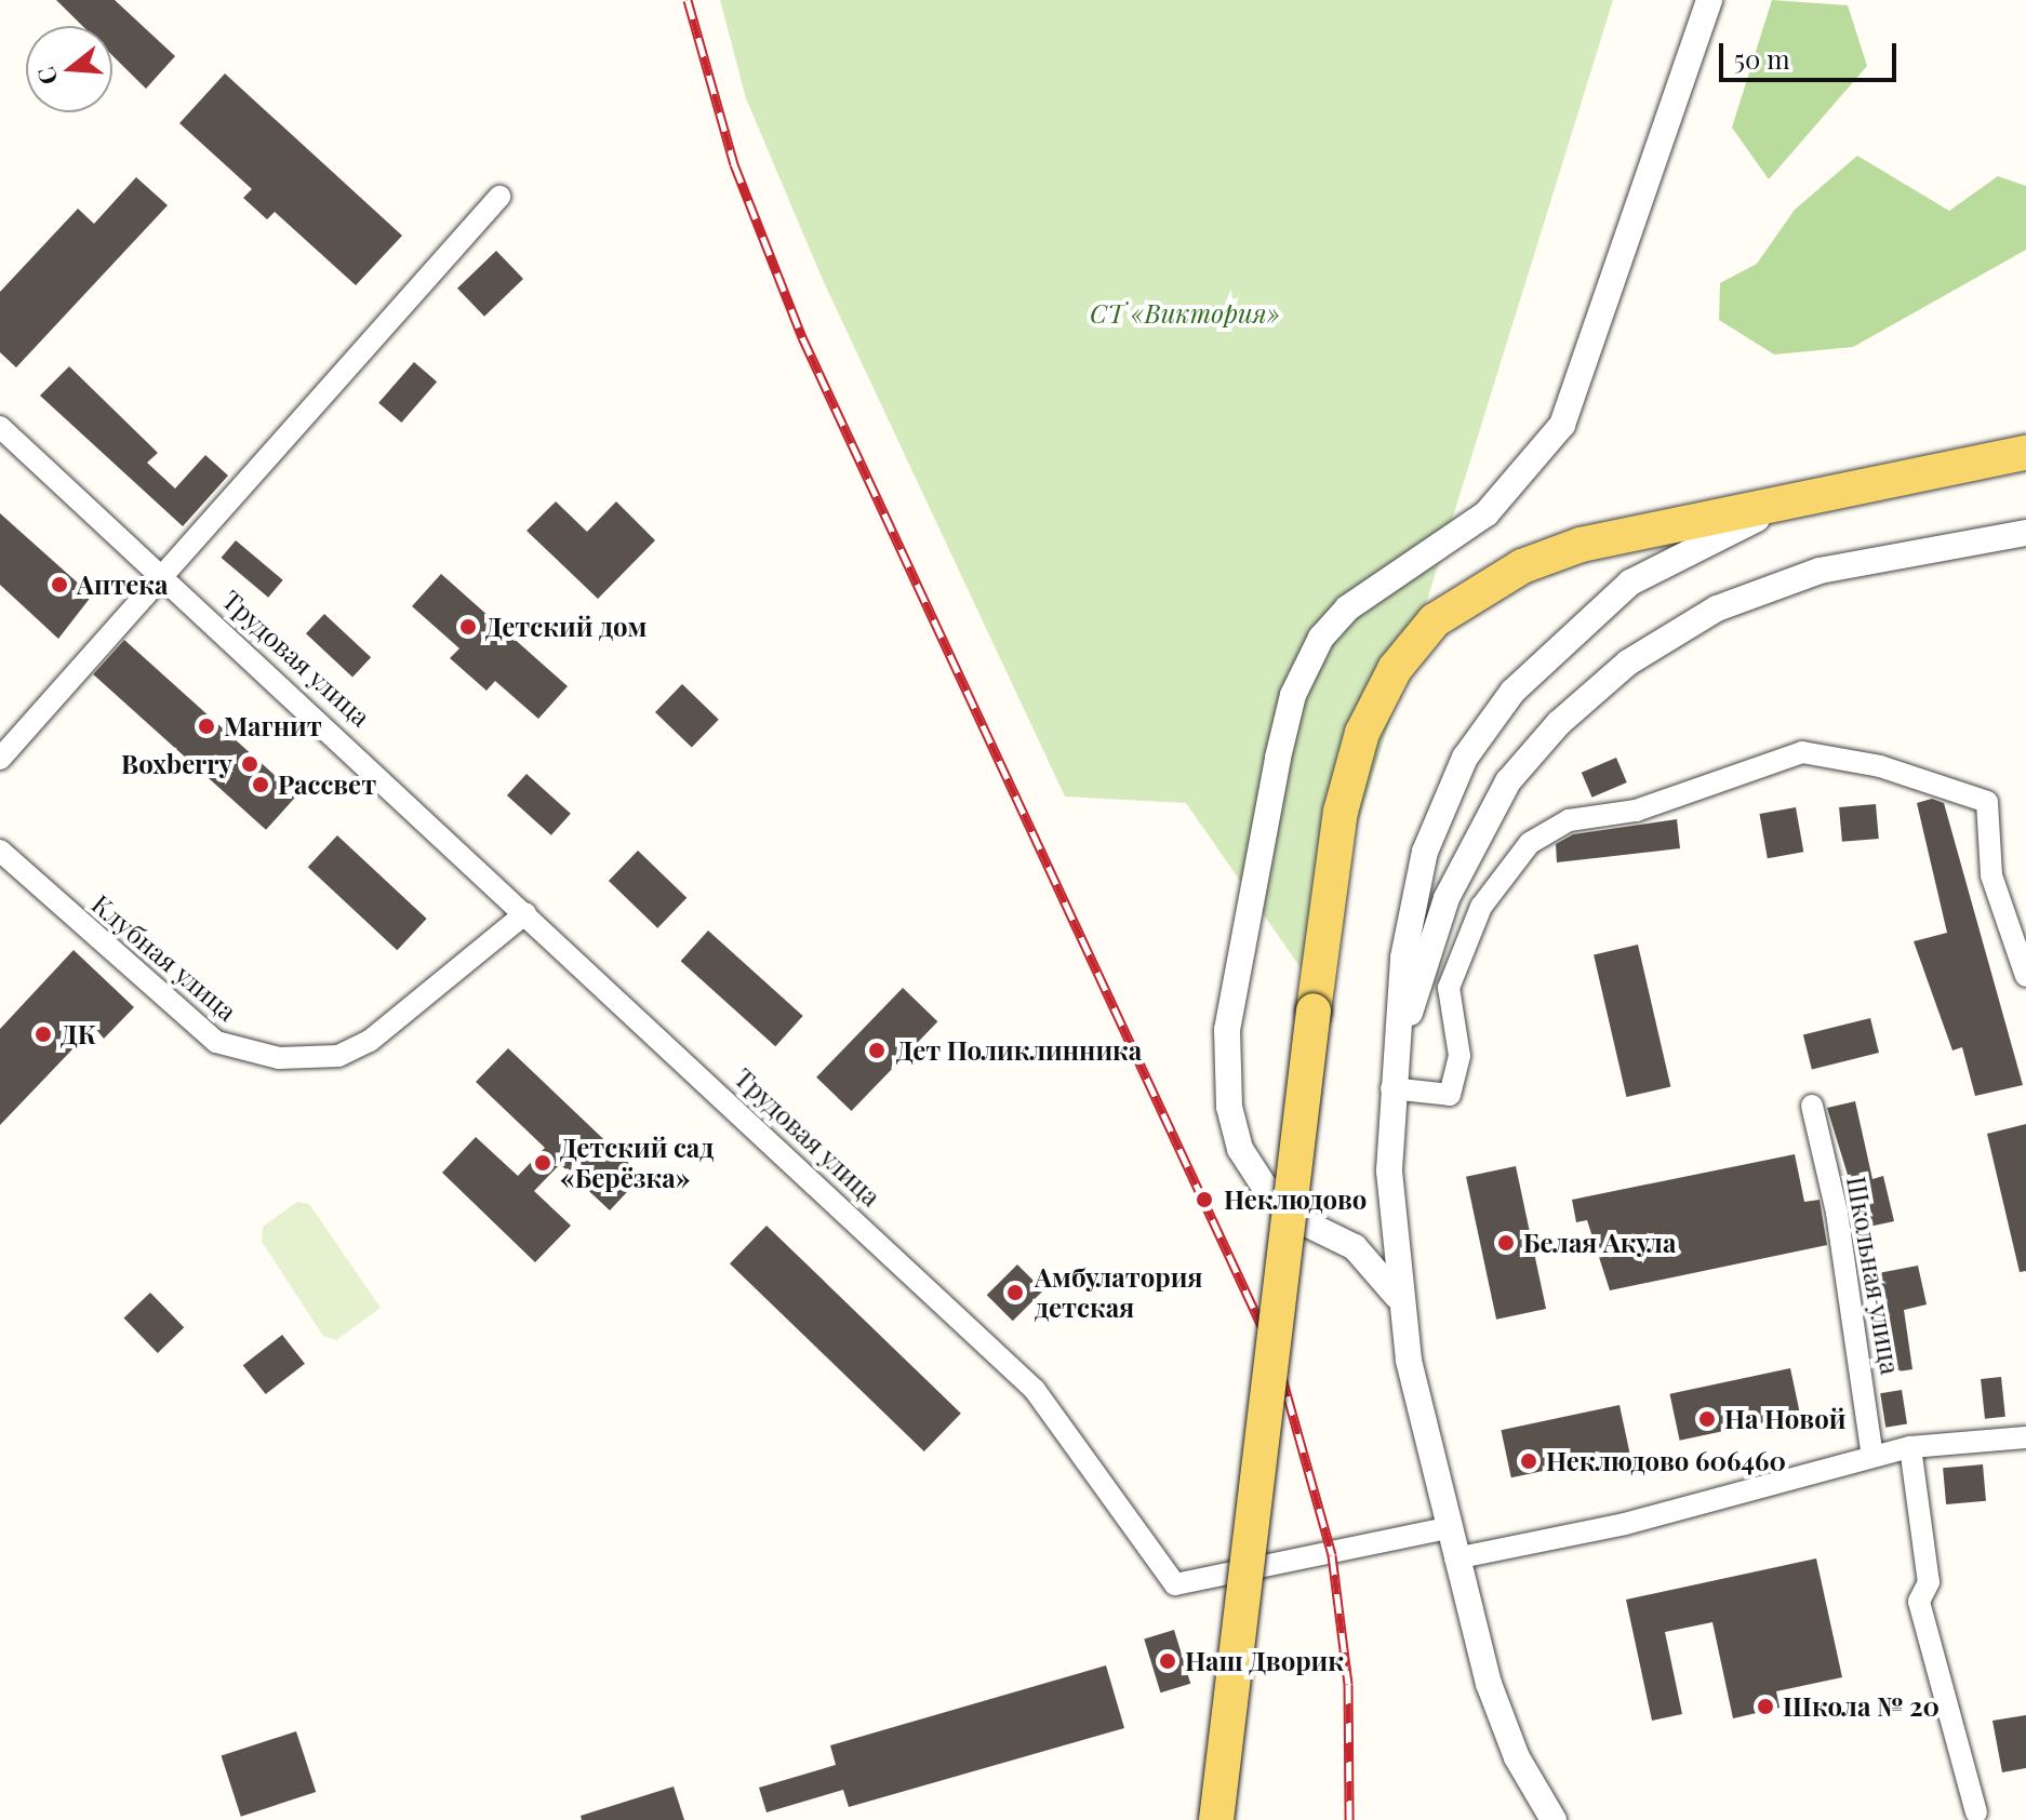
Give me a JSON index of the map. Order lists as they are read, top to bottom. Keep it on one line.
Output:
{"streets":{"street":["Трудовая улица","Клубная улица","Школьная улица"]},"crossings":[["Трудовая улица","Клубная улица"]],"parks":["СТ «Виктория»"],"places":["Аптека","Детский дом","Магнит","Boxberry","Рассвет","ДК","Дет Поликлинника","Детский сад «Берёзка»","Неклюдово","Белая Акула","Амбулатория детская","На Новой","Неклюдово 606460","Наш Дворик","Школа № 20"],"scale_bar":"50 m","north":"left"}
